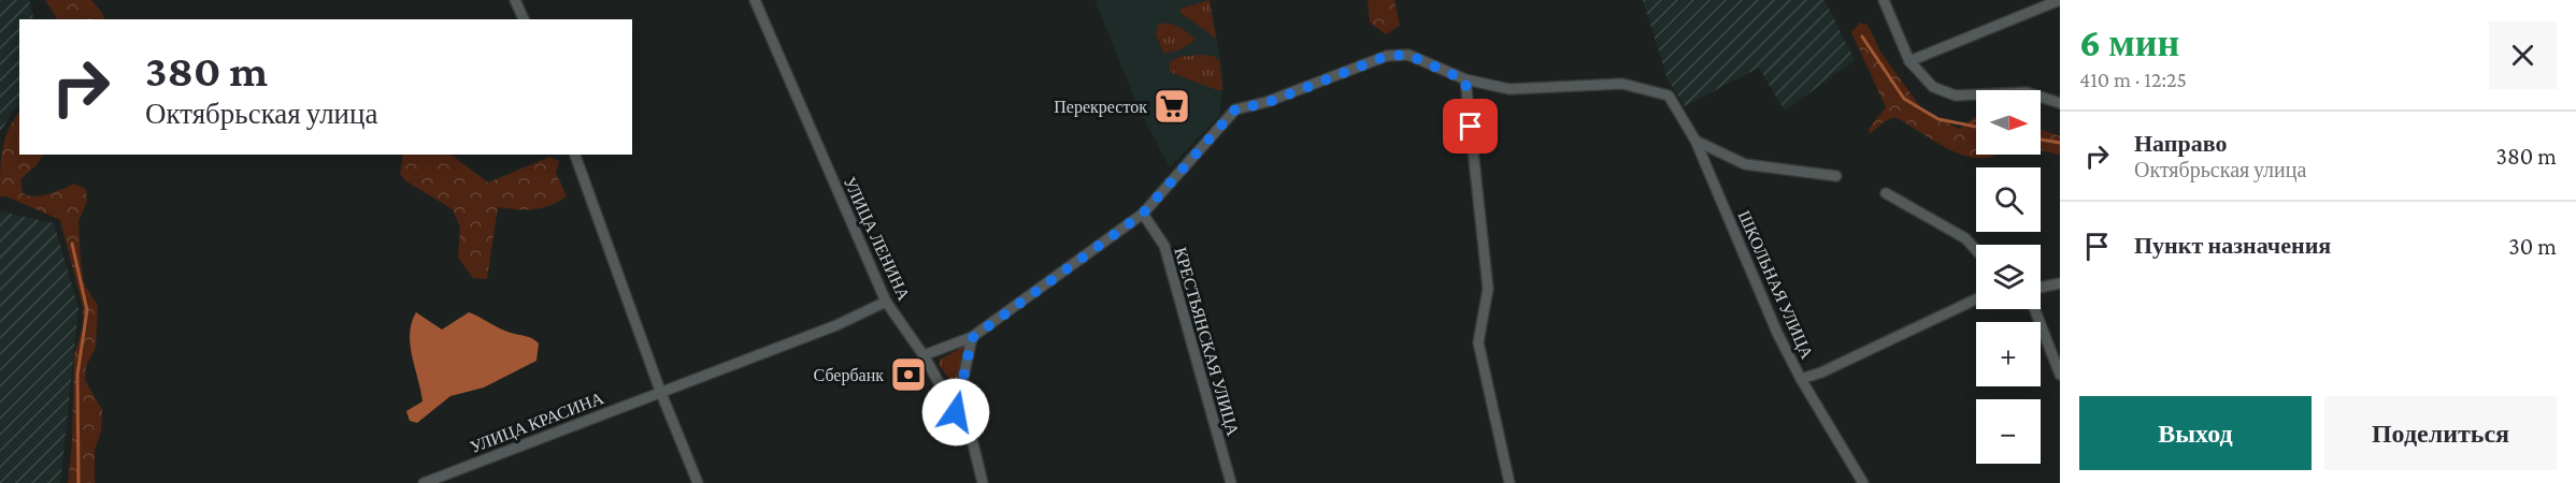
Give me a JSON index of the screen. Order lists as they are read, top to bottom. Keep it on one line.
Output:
{"streets":{"street":["УЛИЦА ЛЕНИНА","ШКОЛЬНАЯ УЛИЦА","КРЕСТЬЯНСКАЯ УЛИЦА","УЛИЦА КРАСИНА"]},"crossings":[["УЛИЦА ЛЕНИНА","УЛИЦА КРАСИНА"]],"places":{"supermarket":["Перекресток"],"bank":["Сбербанк"]},"north":"right","page":{"heading":["6 мин","410 m · 12:25"],"turn":["380 m","Октябрьская улица"],"map_buttons":["+","−"],"list":[{"name":"Направо","note":"Октябрьская улица","value":"380 m"},{"name":"Пункт назначения","value":"30 m"}],"buttons":["Выход","Поделиться"]}}
